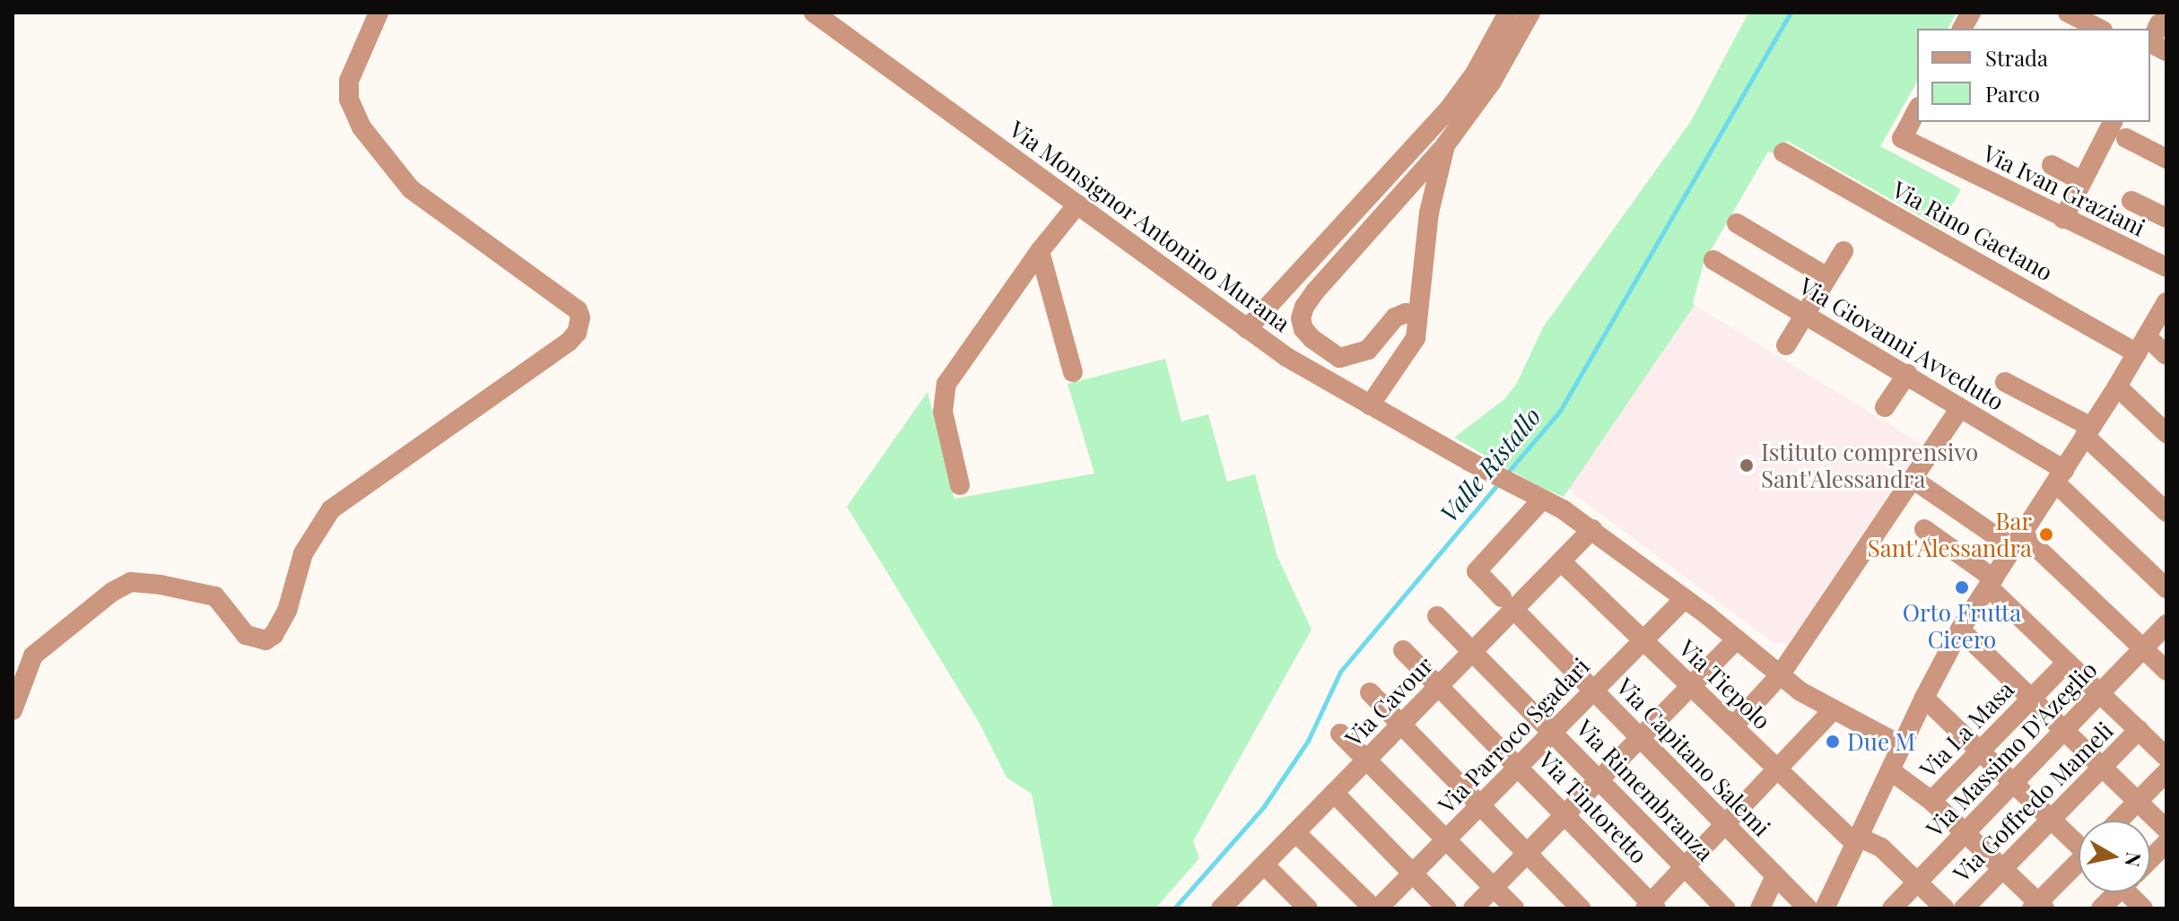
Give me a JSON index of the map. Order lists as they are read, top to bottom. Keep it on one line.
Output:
{"streets":{"street":["Via Ivan Graziani","Via Monsignor Antonino Murana","Via Rino Gaetano","Via Giovanni Avveduto","Via Tiepolo","Via Cavour","Via La Masa","Via Parroco Sgadari","Via Massimo D'Azeglio","Via Capitano Salemi","Via Rimembranza","Via Goffredo Mameli","Via Tintoretto"]},"crossings":[["Via Monsignor Antonino Murana","Via Capitano Salemi"],["Via Tiepolo","Via Cavour"],["Via Tiepolo","Via Parroco Sgadari"],["Via Tiepolo","Via Massimo D'Azeglio"],["Via Cavour","Via Capitano Salemi"],["Via Cavour","Via Rimembranza"],["Via Cavour","Via Tintoretto"],["Via Parroco Sgadari","Via Capitano Salemi"],["Via Parroco Sgadari","Via Rimembranza"],["Via Parroco Sgadari","Via Tintoretto"]],"water":["Valle Ristallo"],"places":["Istituto comprensivo Sant'Alessandra","Bar Sant'Alessandra","Orto Frutta Cicero","Due M"],"legend":["Strada","Parco"],"north":"right"}
